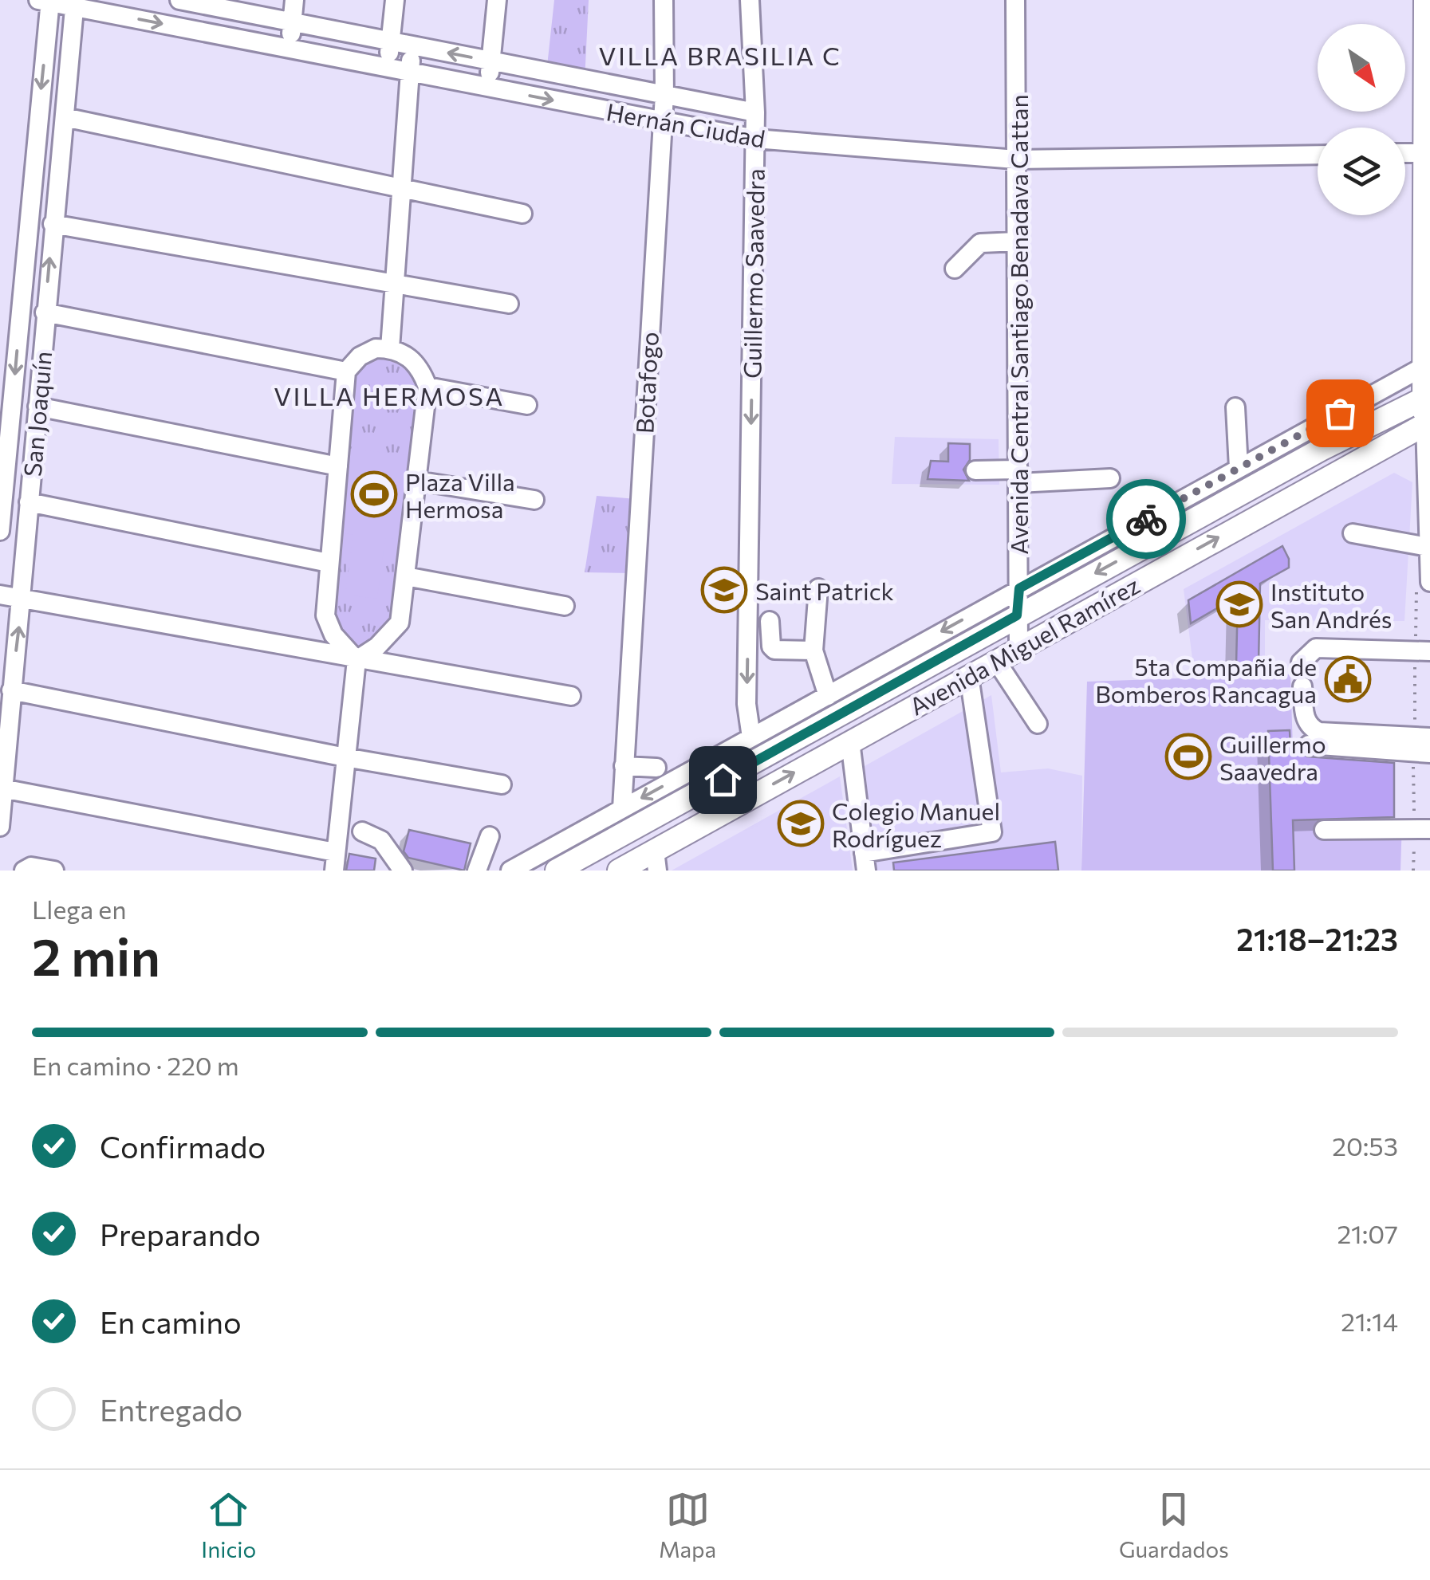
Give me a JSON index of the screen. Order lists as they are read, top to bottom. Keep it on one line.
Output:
{"streets":{"main road":["Avenida Miguel Ramírez"],"street":["Hernán Ciudad","Guillermo Saavedra","Avenida Central Santiago Benadava Cattan","Botafogo","San Joaquín"]},"crossings":[["Hernán Ciudad","Guillermo Saavedra"],["Hernán Ciudad","Avenida Central Santiago Benadava Cattan"],["Hernán Ciudad","Botafogo"],["Hernán Ciudad","San Joaquín"],["Avenida Central Santiago Benadava Cattan","Avenida Miguel Ramírez"]],"one_way":["Guillermo Saavedra"],"districts":["VILLA BRASILIA C","VILLA HERMOSA"],"places":{"sports":["Plaza Villa Hermosa","Guillermo Saavedra"],"school or university":["Saint Patrick","Instituto San Andrés","Colegio Manuel Rodríguez"],"public building":["5ta Compañia de Bomberos Rancagua"]},"north":"bottom right","page":{"heading":["2 min","Llega en","21:18–21:23"],"bar":"En camino · 220 m","list":[["Confirmado","20:53"],["Preparando","21:07"],["En camino","21:14"],"Entregado"],"tabs":["Inicio","Mapa","Guardados"]}}
